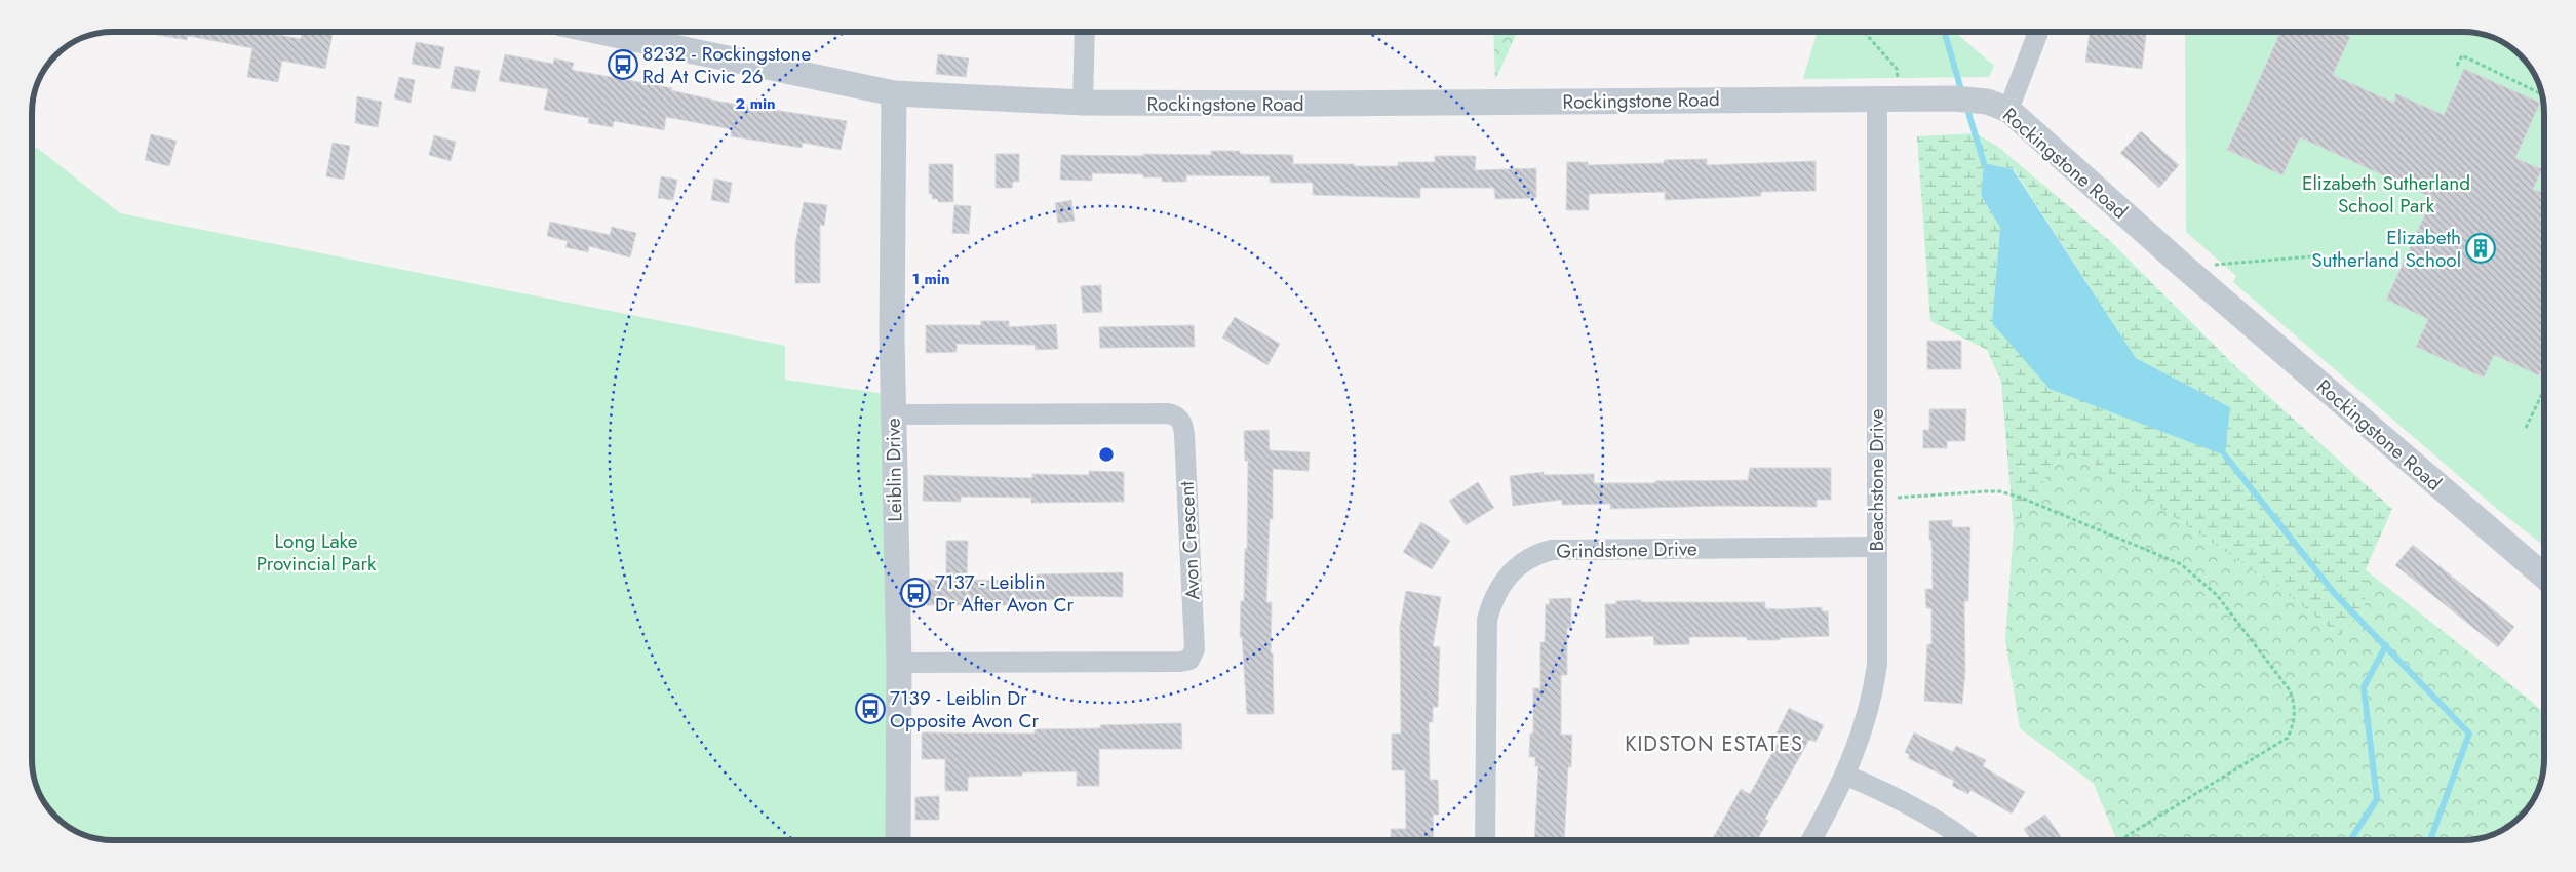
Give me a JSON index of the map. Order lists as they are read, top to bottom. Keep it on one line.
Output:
{"streets":{"street":["Rockingstone Road","Leiblin Drive","Beachstone Drive","Avon Crescent","Grindstone Drive"]},"crossings":[["Rockingstone Road","Leiblin Drive"],["Rockingstone Road","Beachstone Drive"],["Leiblin Drive","Avon Crescent"],["Beachstone Drive","Grindstone Drive"]],"districts":["KIDSTON ESTATES"],"parks":["Elizabeth Sutherland School Park","Long Lake Provincial Park"],"places":{"bus stop":["8232 - Rockingstone Rd At Civic 26","7137 - Leiblin Dr After Avon Cr","7139 - Leiblin Dr Opposite Avon Cr"],"building":["Elizabeth Sutherland School"]},"rings":["2 min","1 min"]}
